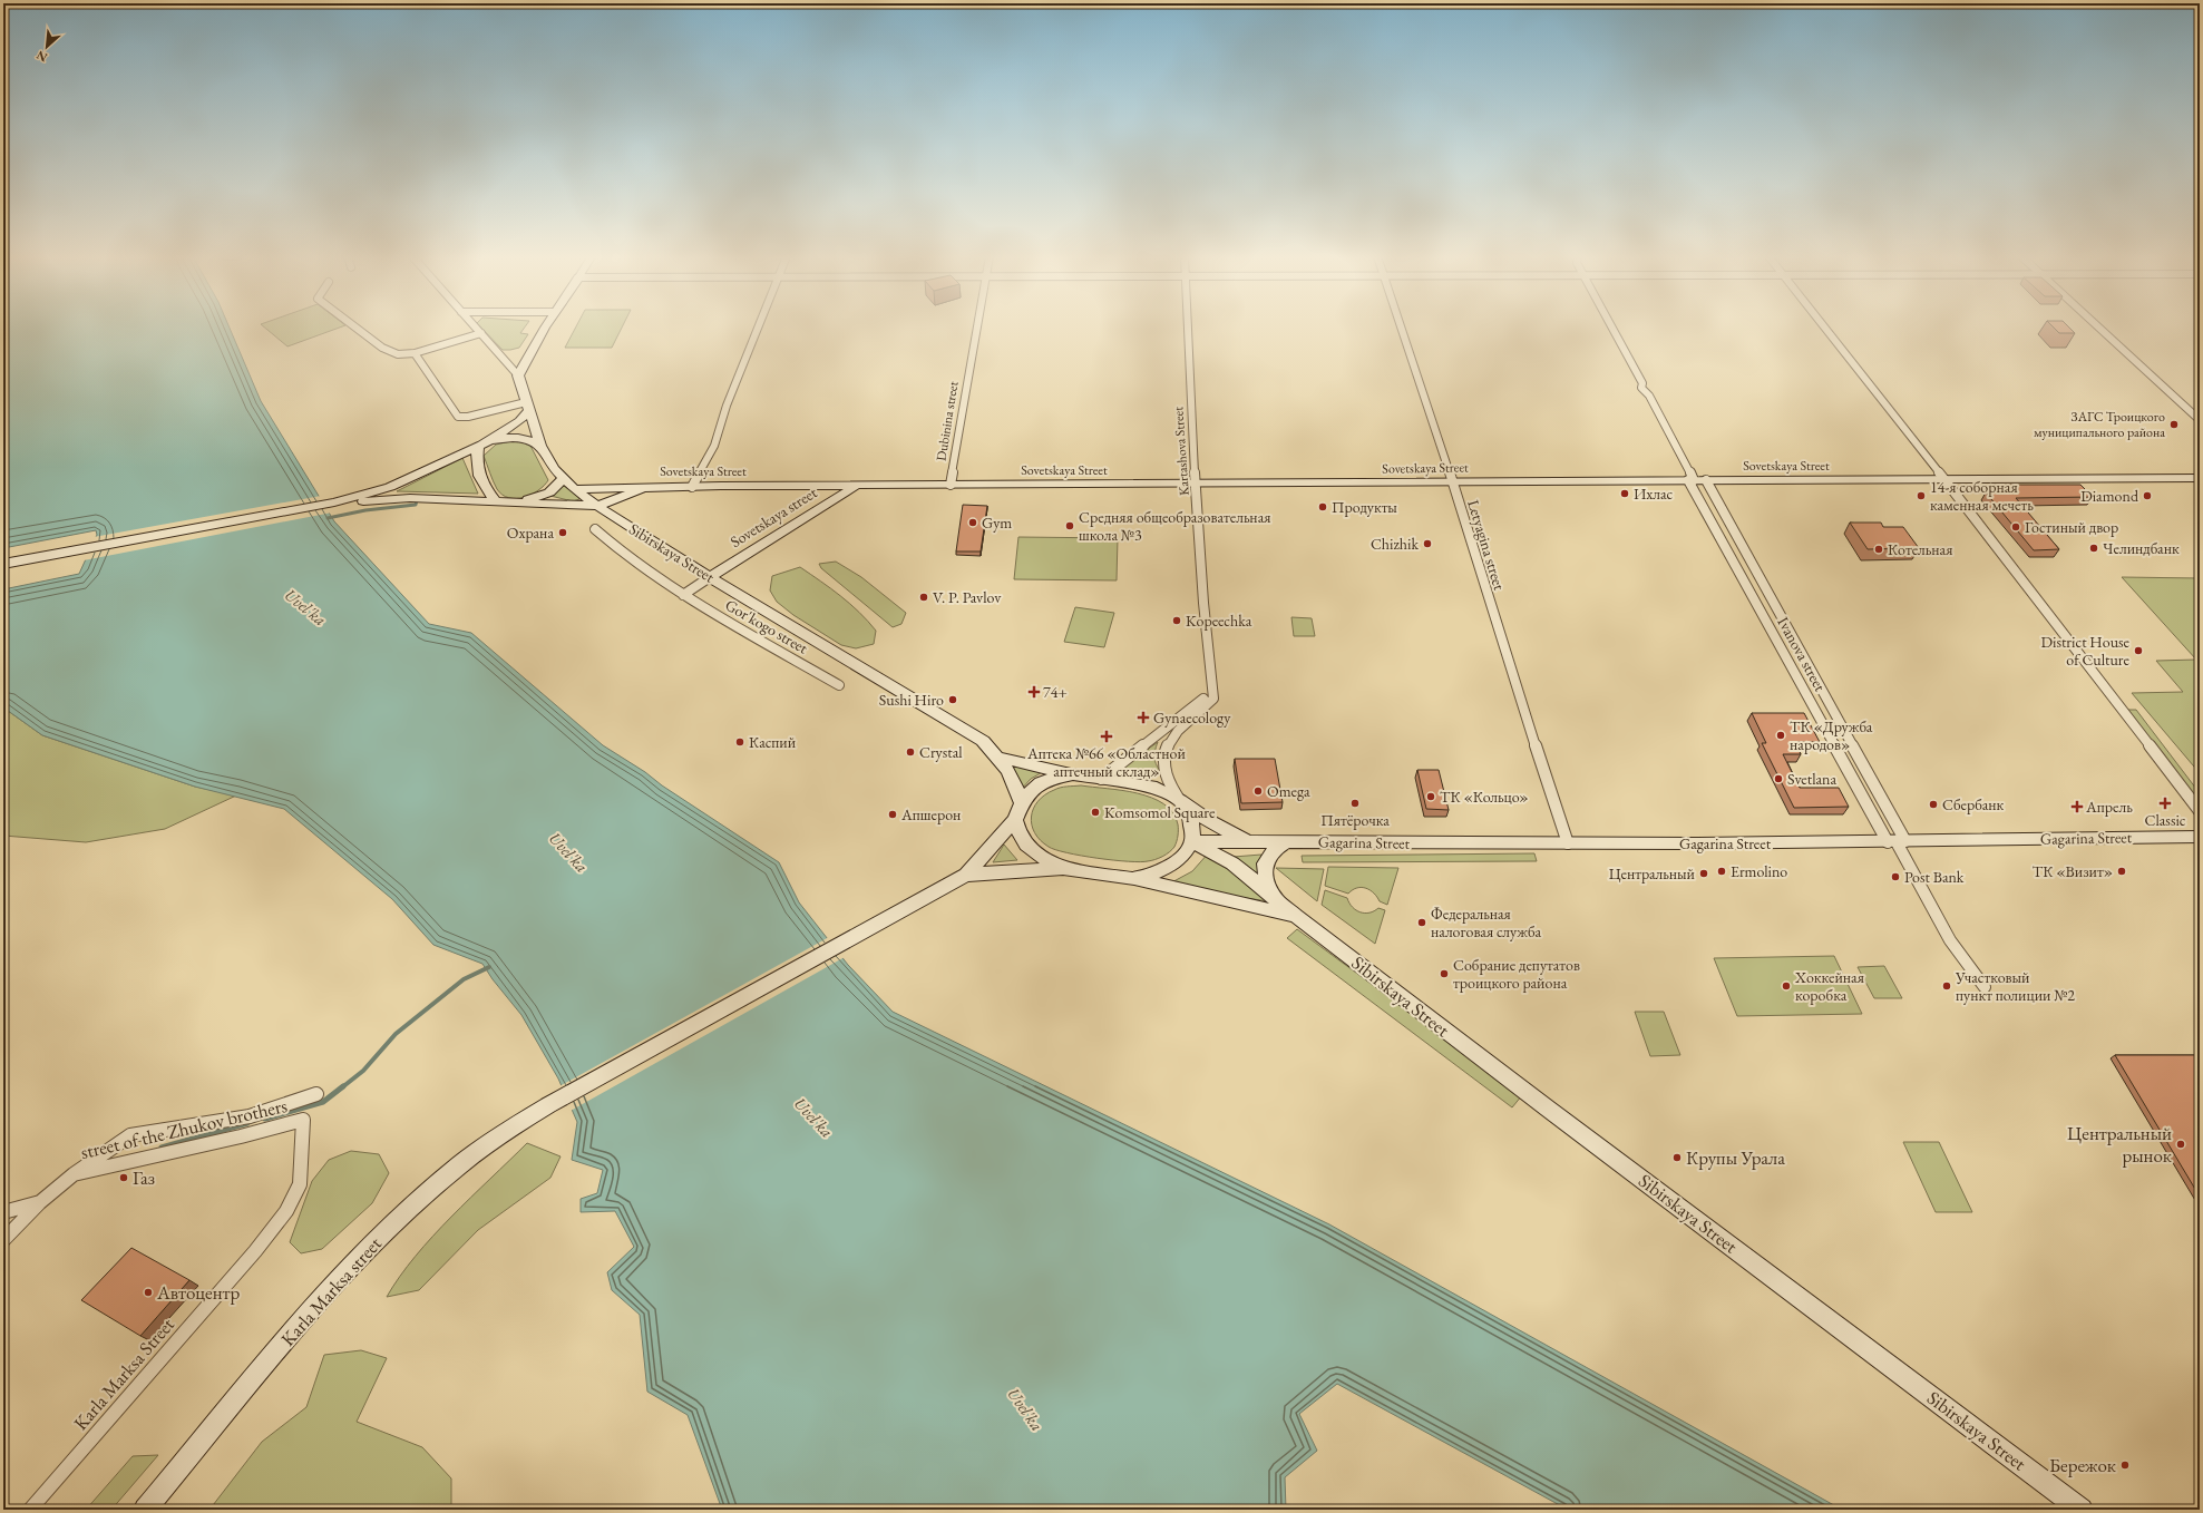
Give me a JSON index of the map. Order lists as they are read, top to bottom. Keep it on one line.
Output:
{"streets":{"street":["Dubinina street","Kartashova Street","Sovetskaya Street","Sovetskaya street","Letyagina street","Sibirskaya Street","Gor'kogo street","Ivanova street","Gagarina Street","street of the Zhukov brothers","Karla Marksa street","Karla Marksa Street"]},"crossings":[["Dubinina street","Sovetskaya Street"],["Kartashova Street","Sovetskaya Street"],["Sovetskaya Street","Sovetskaya street"],["Sovetskaya Street","Letyagina street"],["Sovetskaya Street","Sibirskaya Street"],["Sovetskaya Street","Ivanova street"],["Sovetskaya street","Sibirskaya Street"],["Letyagina street","Gagarina Street"],["Sibirskaya Street","Gagarina Street"],["Ivanova street","Gagarina Street"],["street of the Zhukov brothers","Karla Marksa Street"]],"water":["Uvel'ka"],"places":{"other":["ЗАГС Троицкого муниципального района","Ихлас","14-я соборная каменная мечеть","Diamond","Продукты","Gym","Средняя общеобразовательная школа №3","Гостиный двор","Охрана","Chizhik","Челиндбанк","Котельная","V. P. Pavlov","Kopeechka","District House of Culture","Sushi Hiro","ТК «Дружба народов»","Каспий","Crystal","Svetlana","Omega","ТК «Кольцо»","Пятёрочка","Сбербанк","Komsomol Square","Апшерон","Ermolino","ТК «Визит»","Центральный","Post Bank","Федеральная налоговая служба","Собрание депутатов троицкого района","Хоккейная коробка","Участковый пункт полиции №2","Центральный рынок","Крупы Урала","Газ","Автоцентр","Бережок"],"health":["74+","Gynaecology","Аптека №66 «Областной аптечный склад»","Classic","Апрель"]},"north":"bottom left"}
